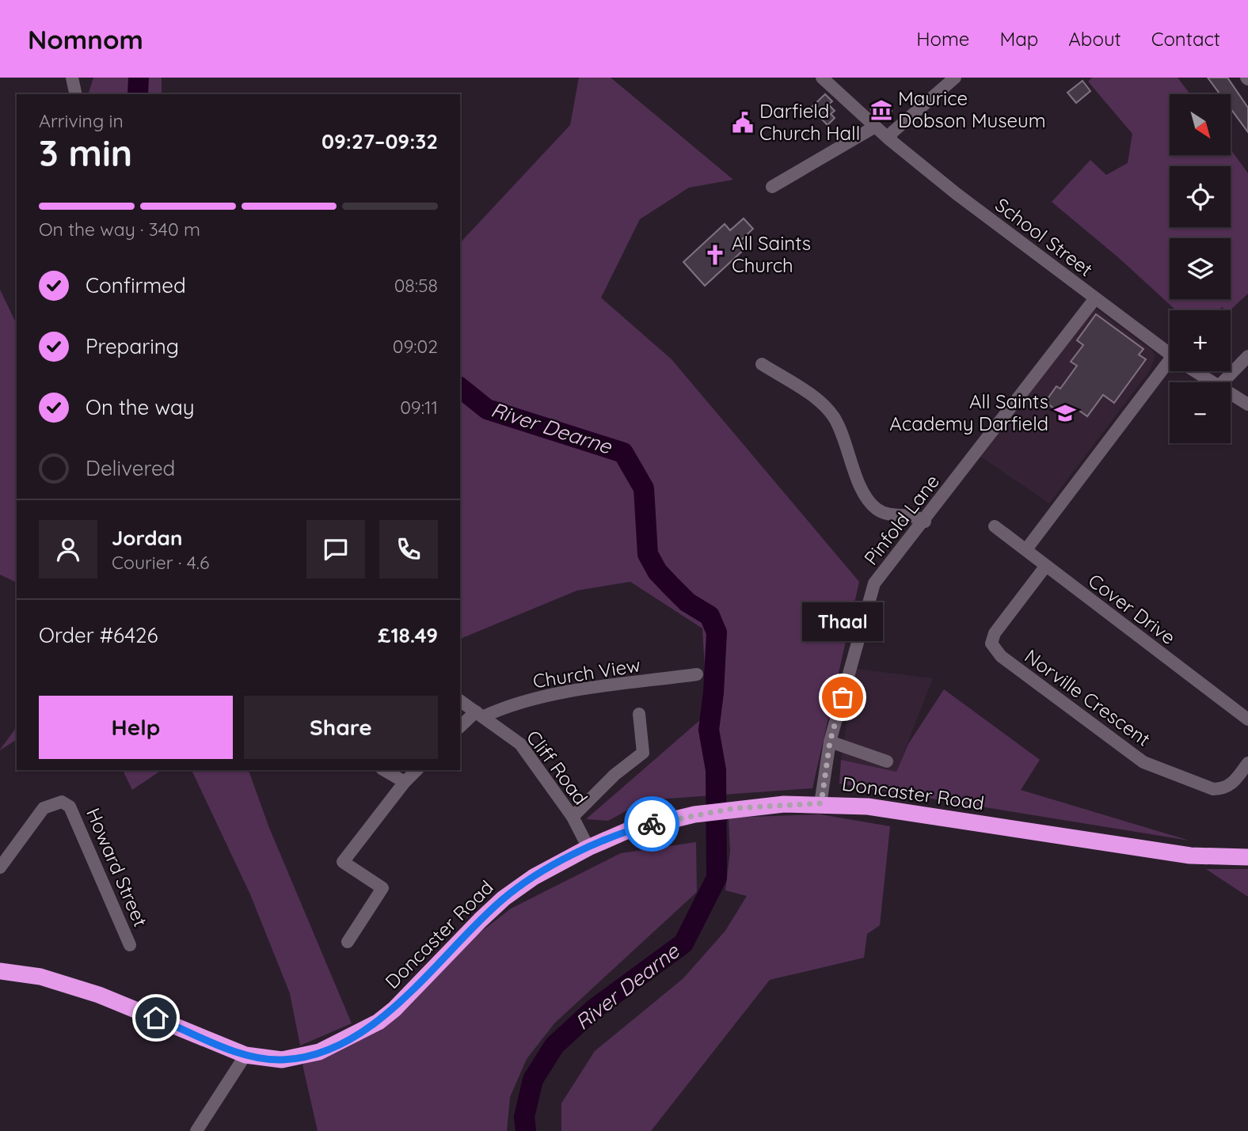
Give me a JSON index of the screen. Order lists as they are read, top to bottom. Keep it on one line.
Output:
{"streets":{"highway":["Doncaster Road"],"street":["School Street","Pinfold Lane","Cover Drive","Church View","Norville Crescent","Cliff Road","Howard Street"]},"crossings":[["School Street","Pinfold Lane"],["Pinfold Lane","Doncaster Road"],["Cover Drive","Norville Crescent"],["Church View","Cliff Road"],["Cliff Road","Doncaster Road"]],"water":["River Dearne"],"places":{"museum":["Maurice Dobson Museum"],"public building":["Darfield Church Hall"],"church":["All Saints Church"],"school or university":["All Saints Academy Darfield"],"other":["Thaal"]},"north":"bottom right","page":{"header":"Nomnom","nav":["Home","Map","About","Contact"],"map_buttons":["+","−"],"heading":["3 min","Arriving in","09:27–09:32"],"panel":["Jordan","Courier · 4.6","Order #6426","£18.49"],"bar":"On the way · 340 m","list":[["Confirmed","08:58"],["Preparing","09:02"],["On the way","09:11"],"Delivered"],"bubble":"Thaal","buttons":["Help","Share"]}}
